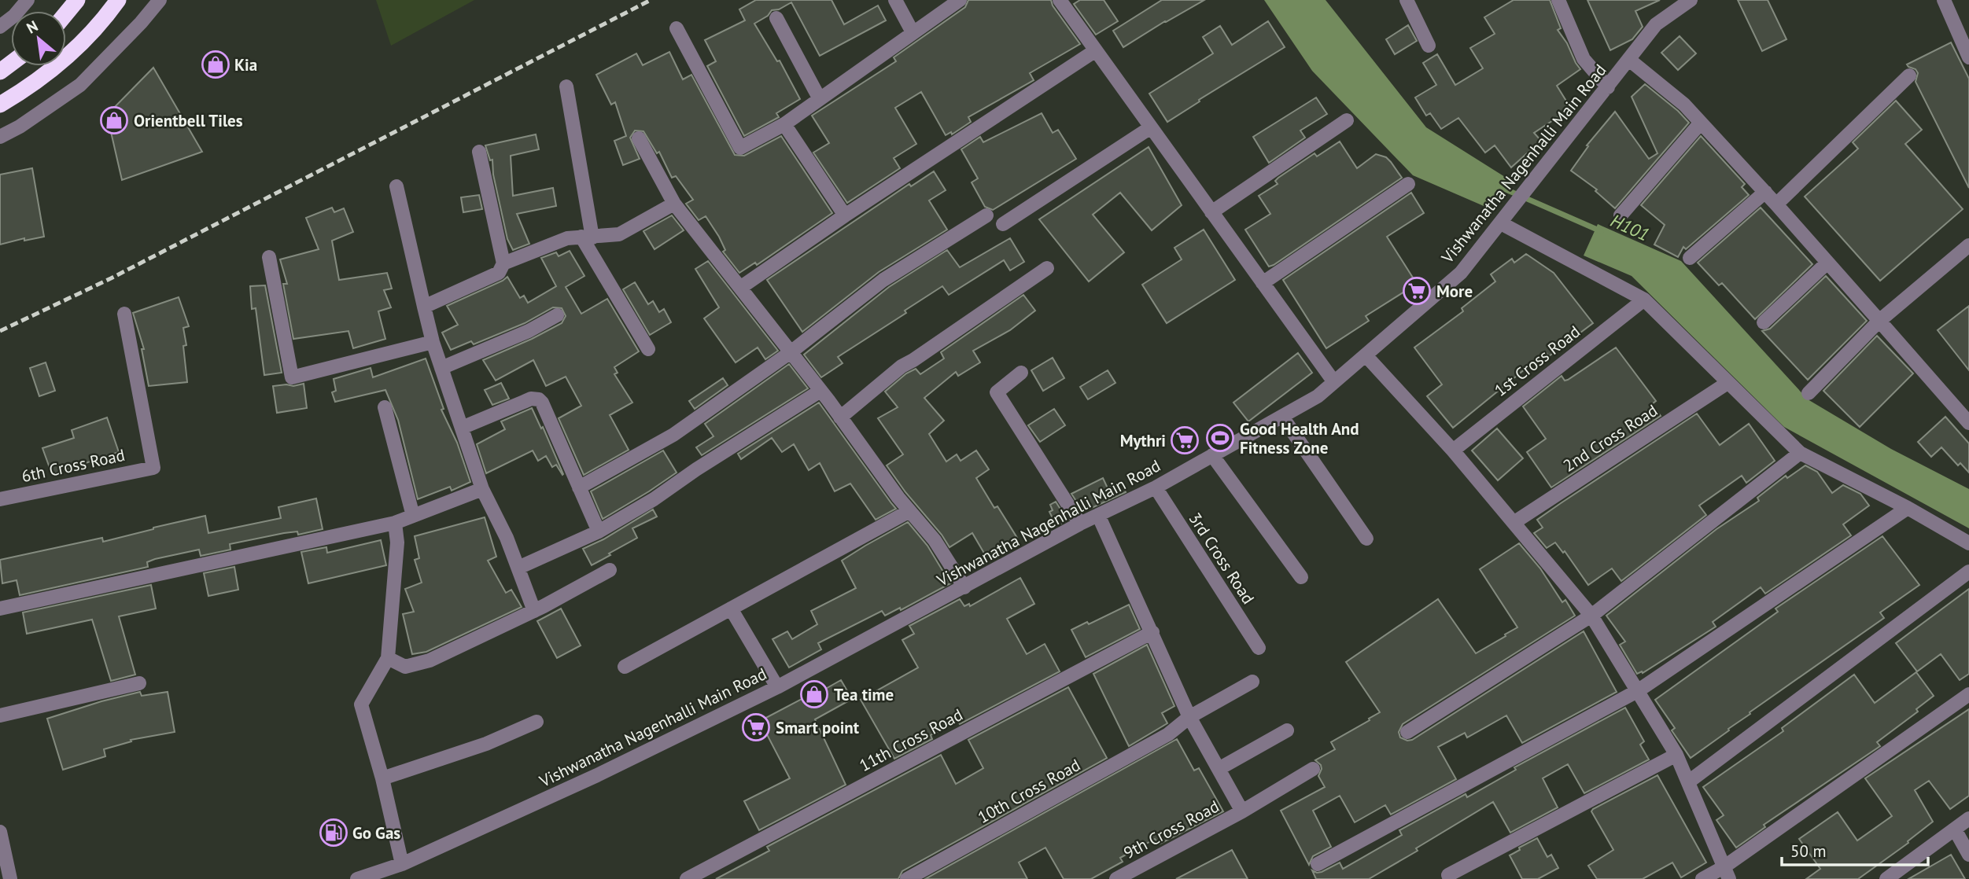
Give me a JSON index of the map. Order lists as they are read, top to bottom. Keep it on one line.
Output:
{"streets":{"street":["Vishwanatha Nagenhalli Main Road","1st Cross Road","2nd Cross Road","6th Cross Road","3rd Cross Road","11th Cross Road","10th Cross Road","9th Cross Road"]},"crossings":[["Vishwanatha Nagenhalli Main Road","3rd Cross Road"]],"water":["H101"],"places":{"shop":["Kia","Orientbell Tiles","Tea time"],"supermarket":["More","Mythri","Smart point"],"sports":["Good Health And Fitness Zone"],"fuel station":["Go Gas"]},"scale_bar":"50 m","north":"top left"}
